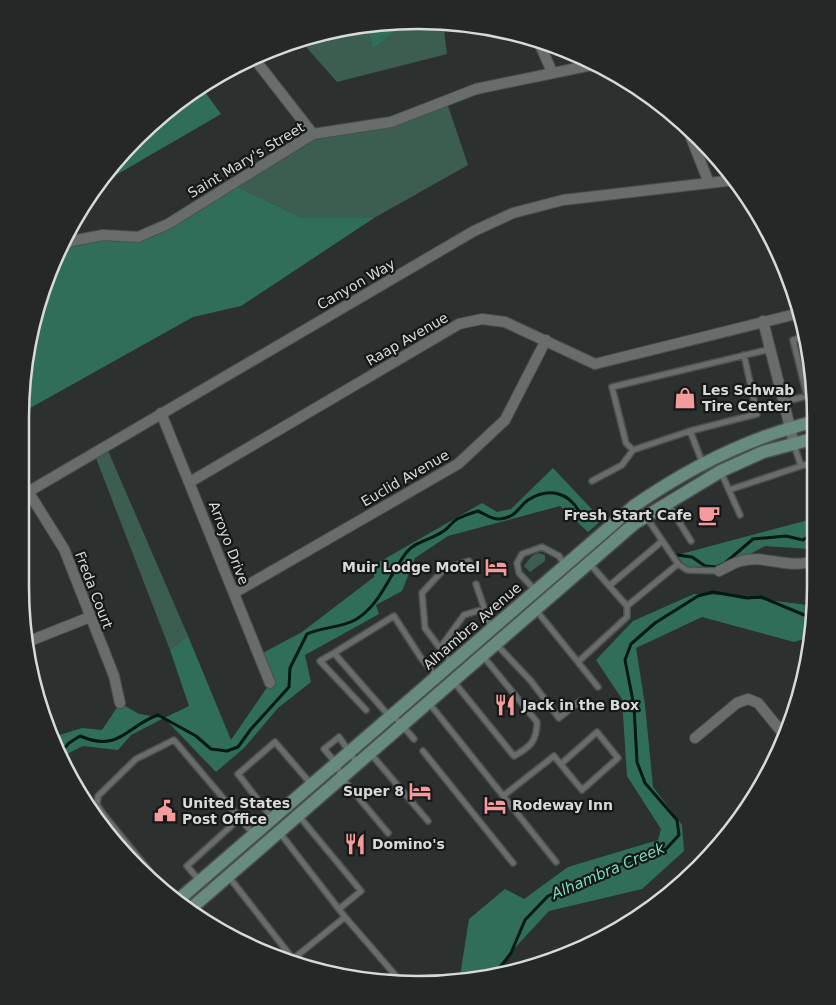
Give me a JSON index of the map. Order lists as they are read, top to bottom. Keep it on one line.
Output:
{"streets":{"main road":["Alhambra Avenue"],"street":["Saint Mary's Street","Canyon Way","Raap Avenue","Euclid Avenue","Arroyo Drive","Freda Court"]},"crossings":[["Canyon Way","Arroyo Drive"],["Raap Avenue","Euclid Avenue"],["Raap Avenue","Arroyo Drive"],["Euclid Avenue","Arroyo Drive"]],"water":["Alhambra Creek"],"places":{"shop":["Les Schwab Tire Center"],"cafe":["Fresh Start Cafe"],"hotel":["Muir Lodge Motel","Super 8","Rodeway Inn"],"restaurant":["Jack in the Box","Domino's"],"public building":["United States Post Office"]}}
